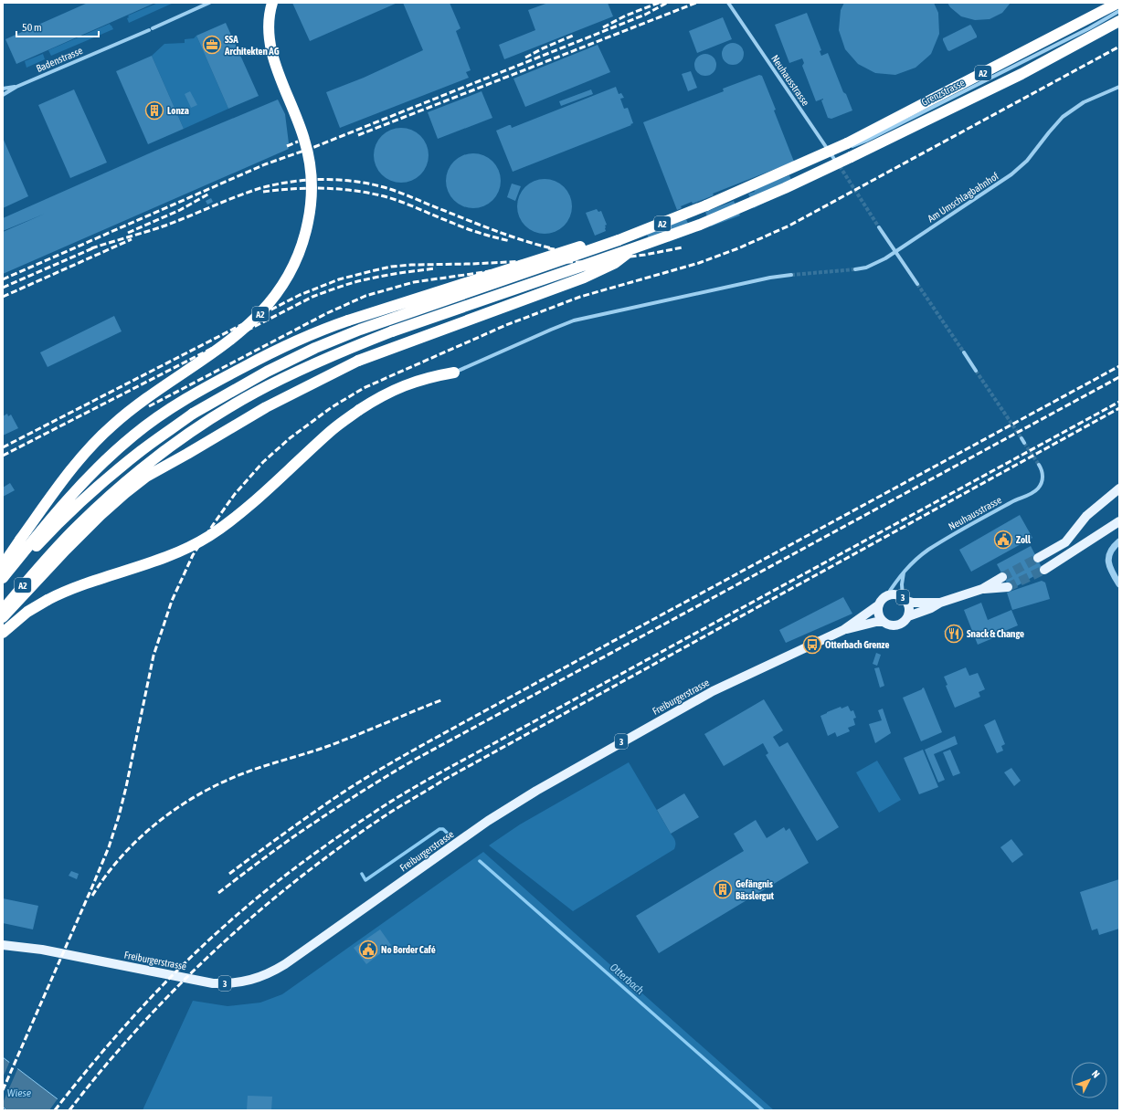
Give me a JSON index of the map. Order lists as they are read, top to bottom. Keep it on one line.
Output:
{"streets":{"highway":["A2"],"main road":["3","Freiburgerstrasse"],"street":["Badenstrasse","Neuhausstrasse","Grenzstrasse","Am Umschlagbahnhof"]},"crossings":[["Neuhausstrasse","Grenzstrasse"],["Neuhausstrasse","3"],["Neuhausstrasse","Freiburgerstrasse"],["3","Freiburgerstrasse"]],"water":["Otterbach","Wiese"],"places":{"office":["SSA Architekten AG"],"building":["Lonza","Gefängnis Bässlergut"],"public building":["Zoll","No Border Café"],"restaurant":["Snack & Change"],"bus stop":["Otterbach Grenze"]},"scale_bar":"50 m","north":"top right"}
